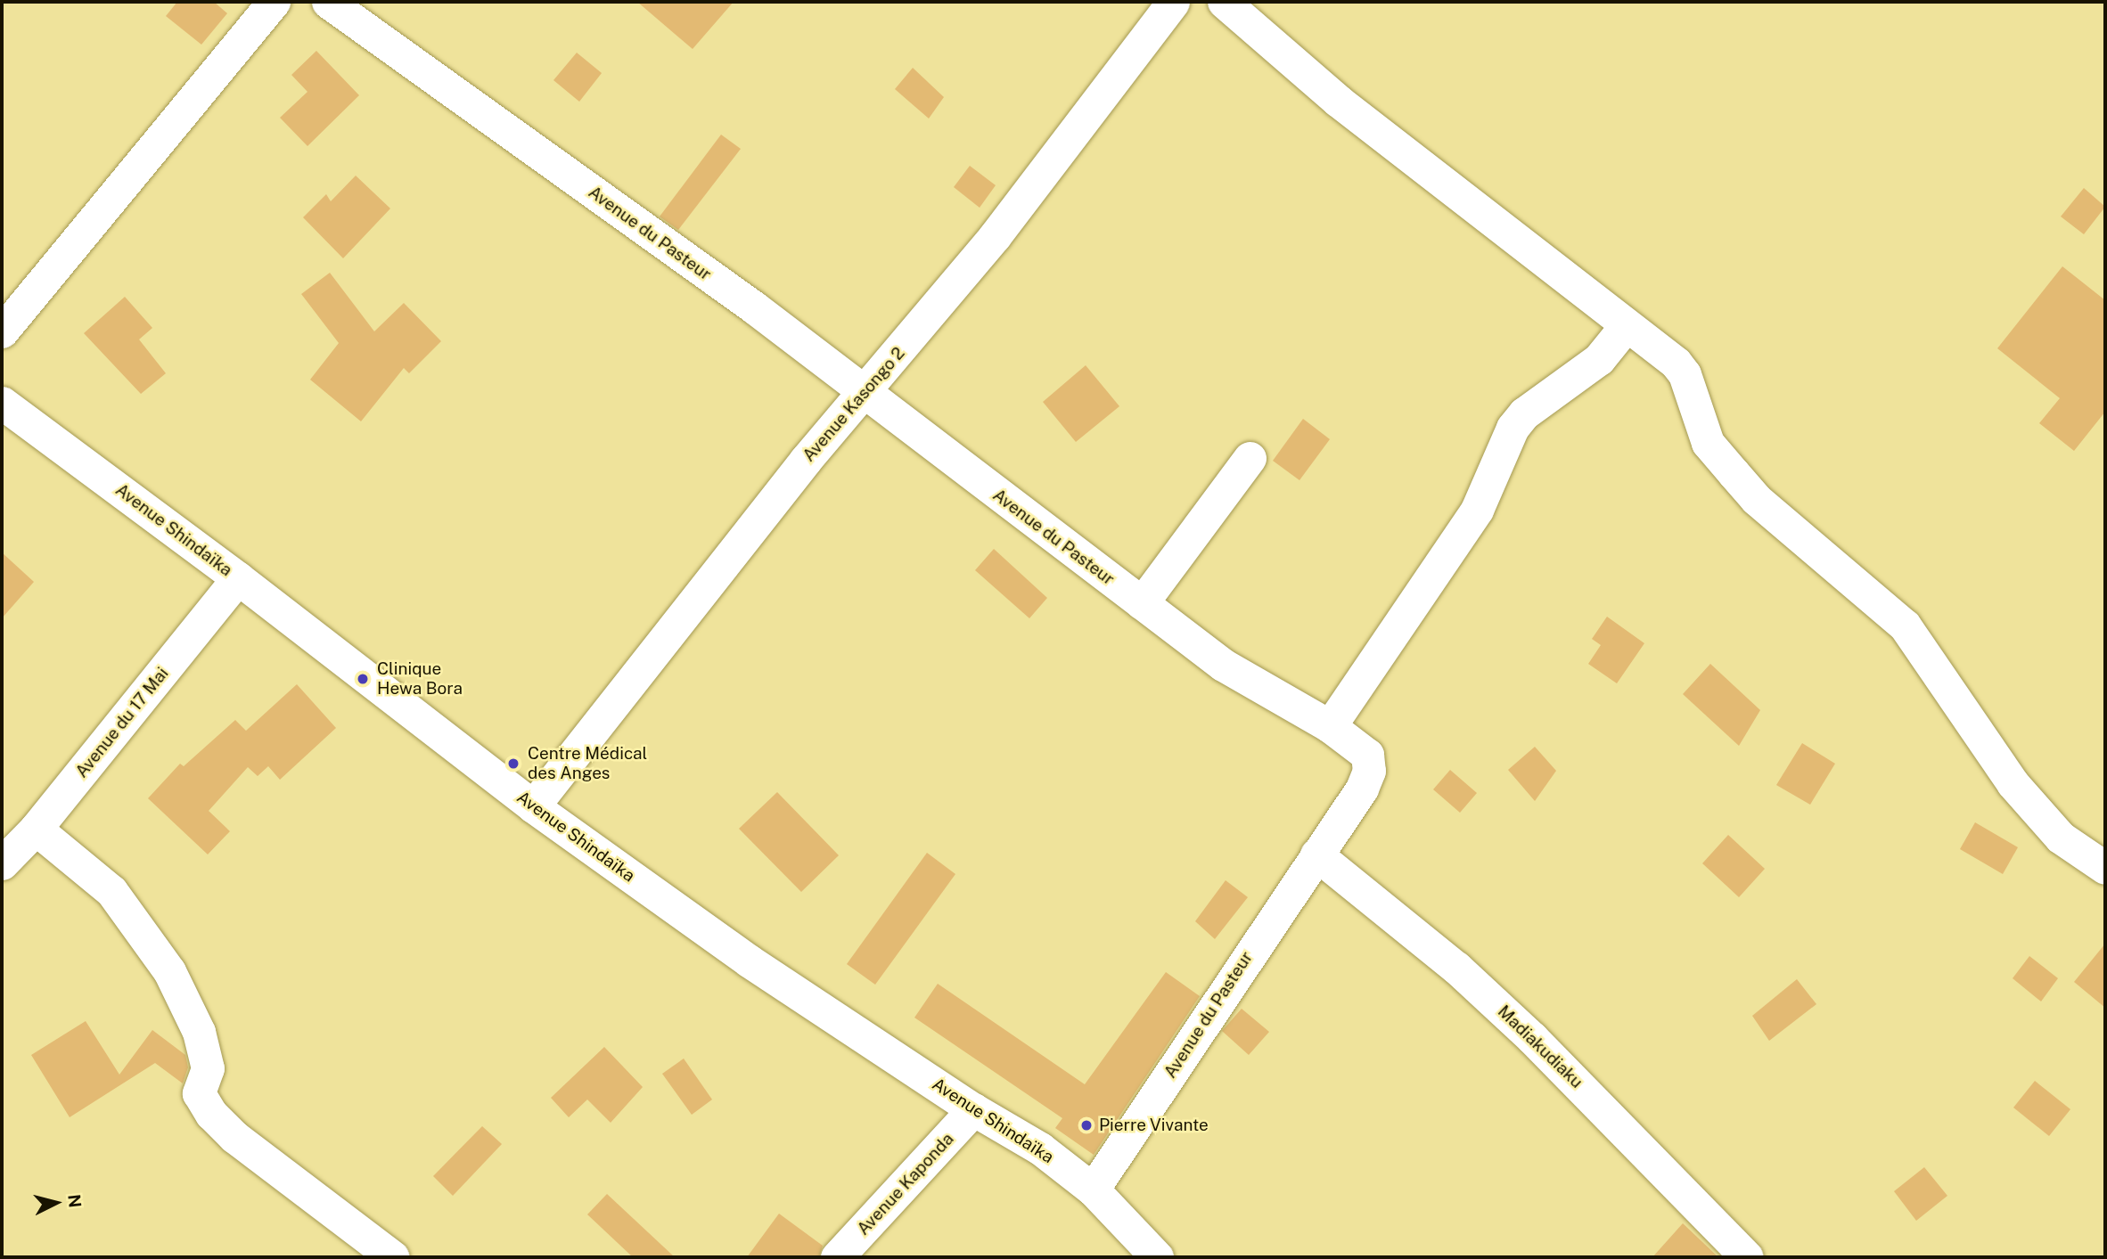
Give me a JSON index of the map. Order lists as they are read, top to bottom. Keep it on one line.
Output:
{"streets":{"street":["Avenue du Pasteur","Avenue Kasongo 2","Avenue Shindaïka","Avenue du 17 Mai","Madiakudiaku","Avenue Kaponda"]},"crossings":[["Avenue du Pasteur","Avenue Kasongo 2"],["Avenue du Pasteur","Avenue Shindaïka"],["Avenue du Pasteur","Madiakudiaku"],["Avenue Kasongo 2","Avenue Shindaïka"],["Avenue Shindaïka","Avenue du 17 Mai"],["Avenue Shindaïka","Avenue Kaponda"]],"places":["Clinique Hewa Bora","Centre Médical des Anges","Pierre Vivante"],"north":"right"}
